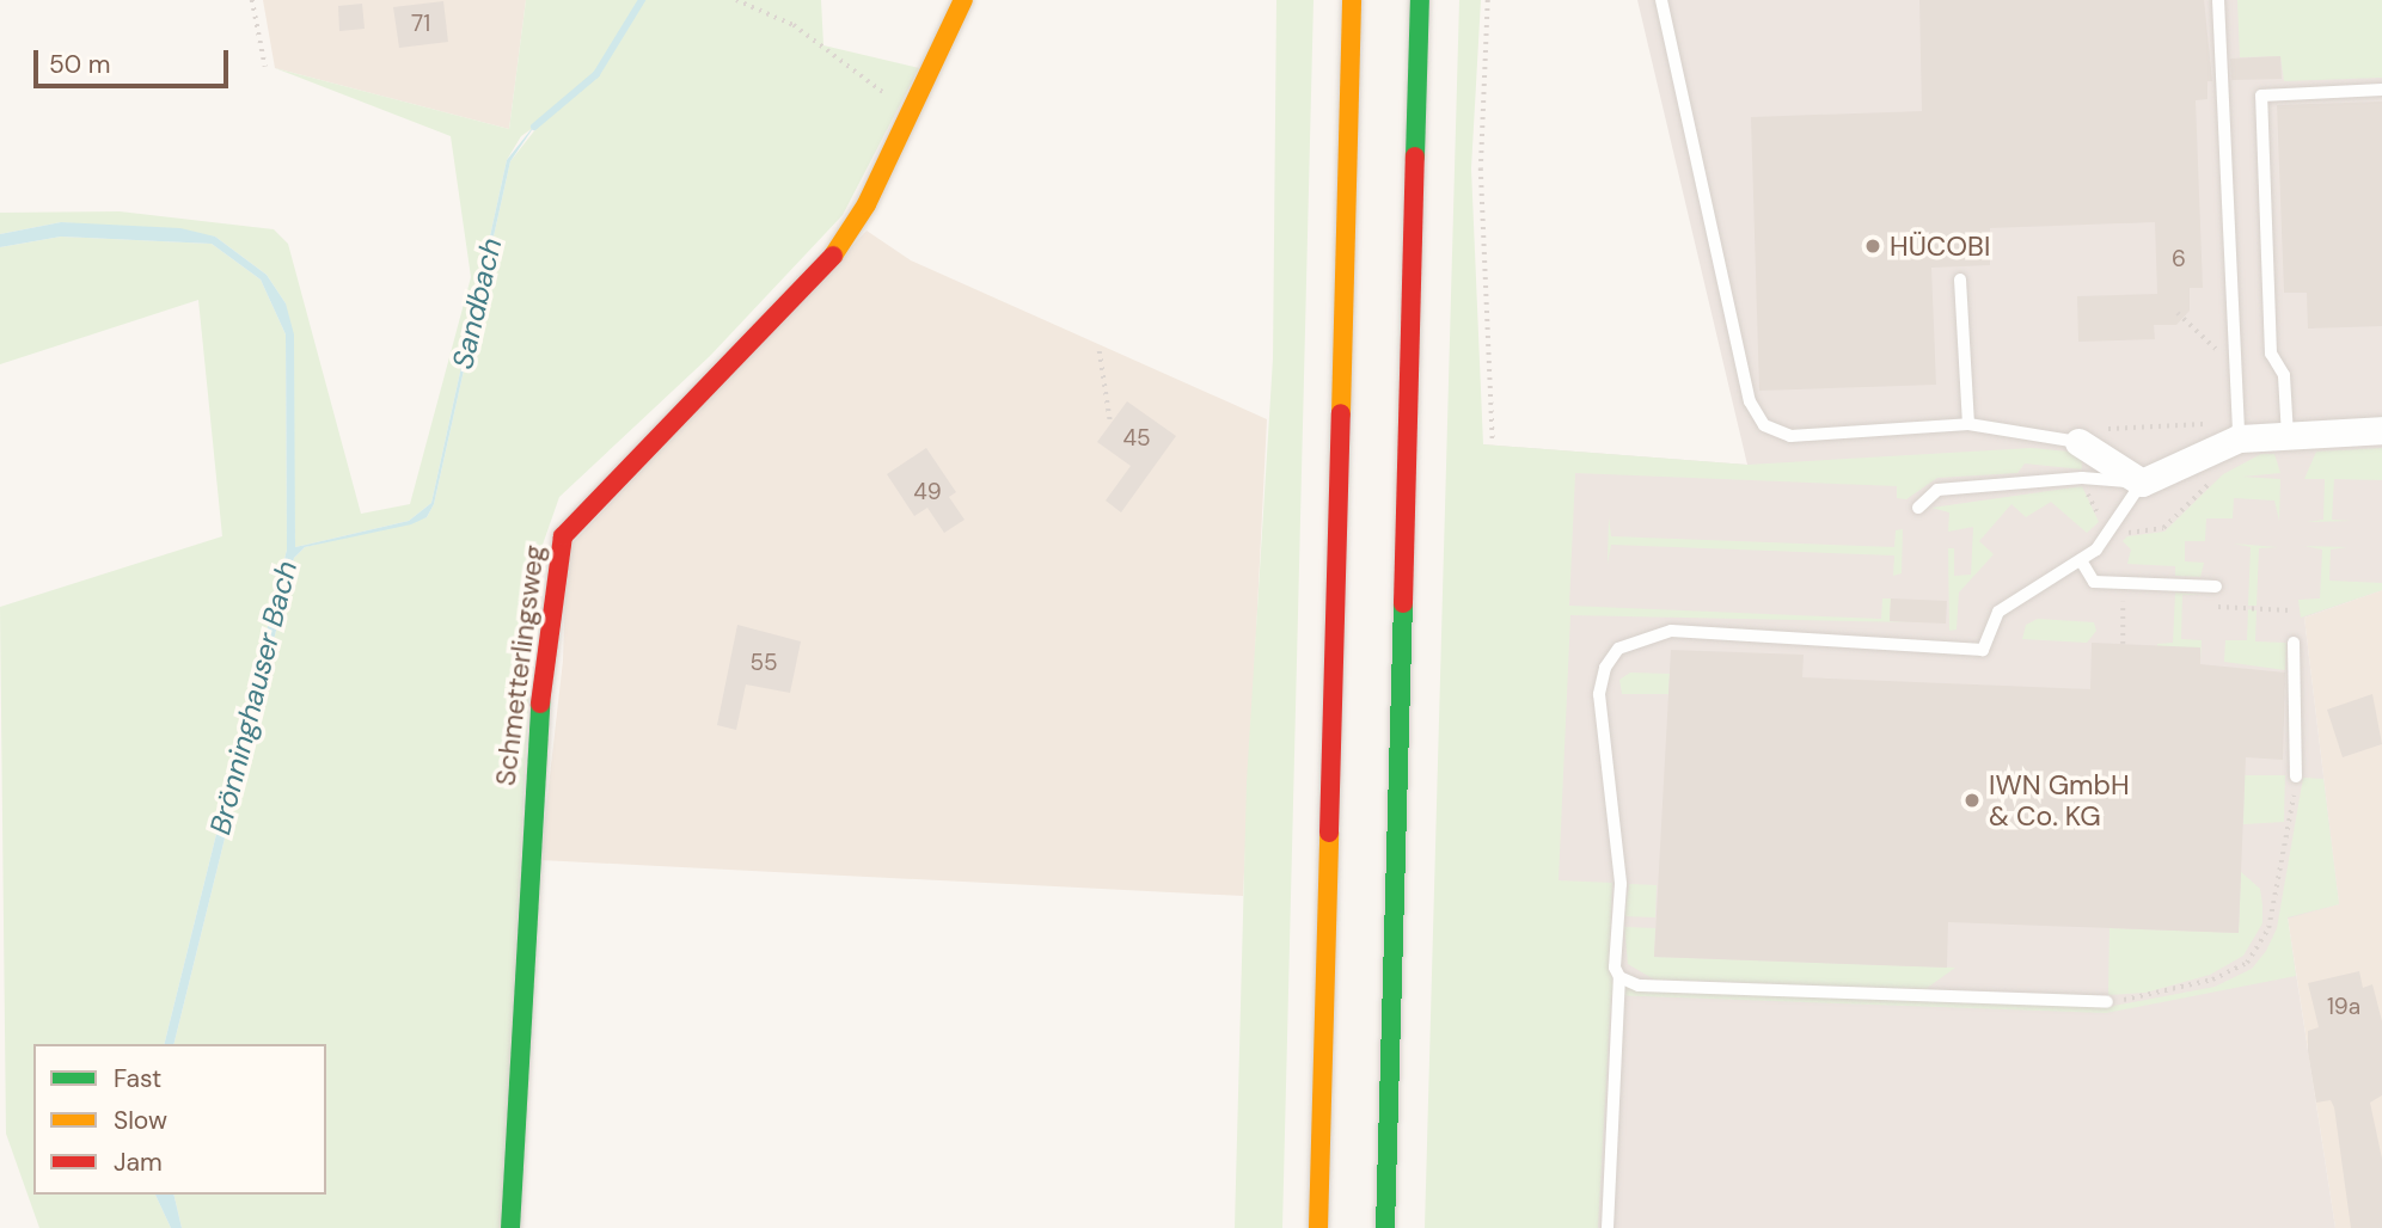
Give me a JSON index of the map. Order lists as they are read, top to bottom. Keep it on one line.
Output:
{"streets":{"main road":["Schmetterlingsweg"]},"water":["Sandbach","Brönninghauser Bach"],"places":["HÜCOBI","IWN GmbH & Co. KG"],"house_numbers":["71","6","45","49","55","19a"],"legend":["Fast","Slow","Jam"],"scale_bar":"50 m"}
